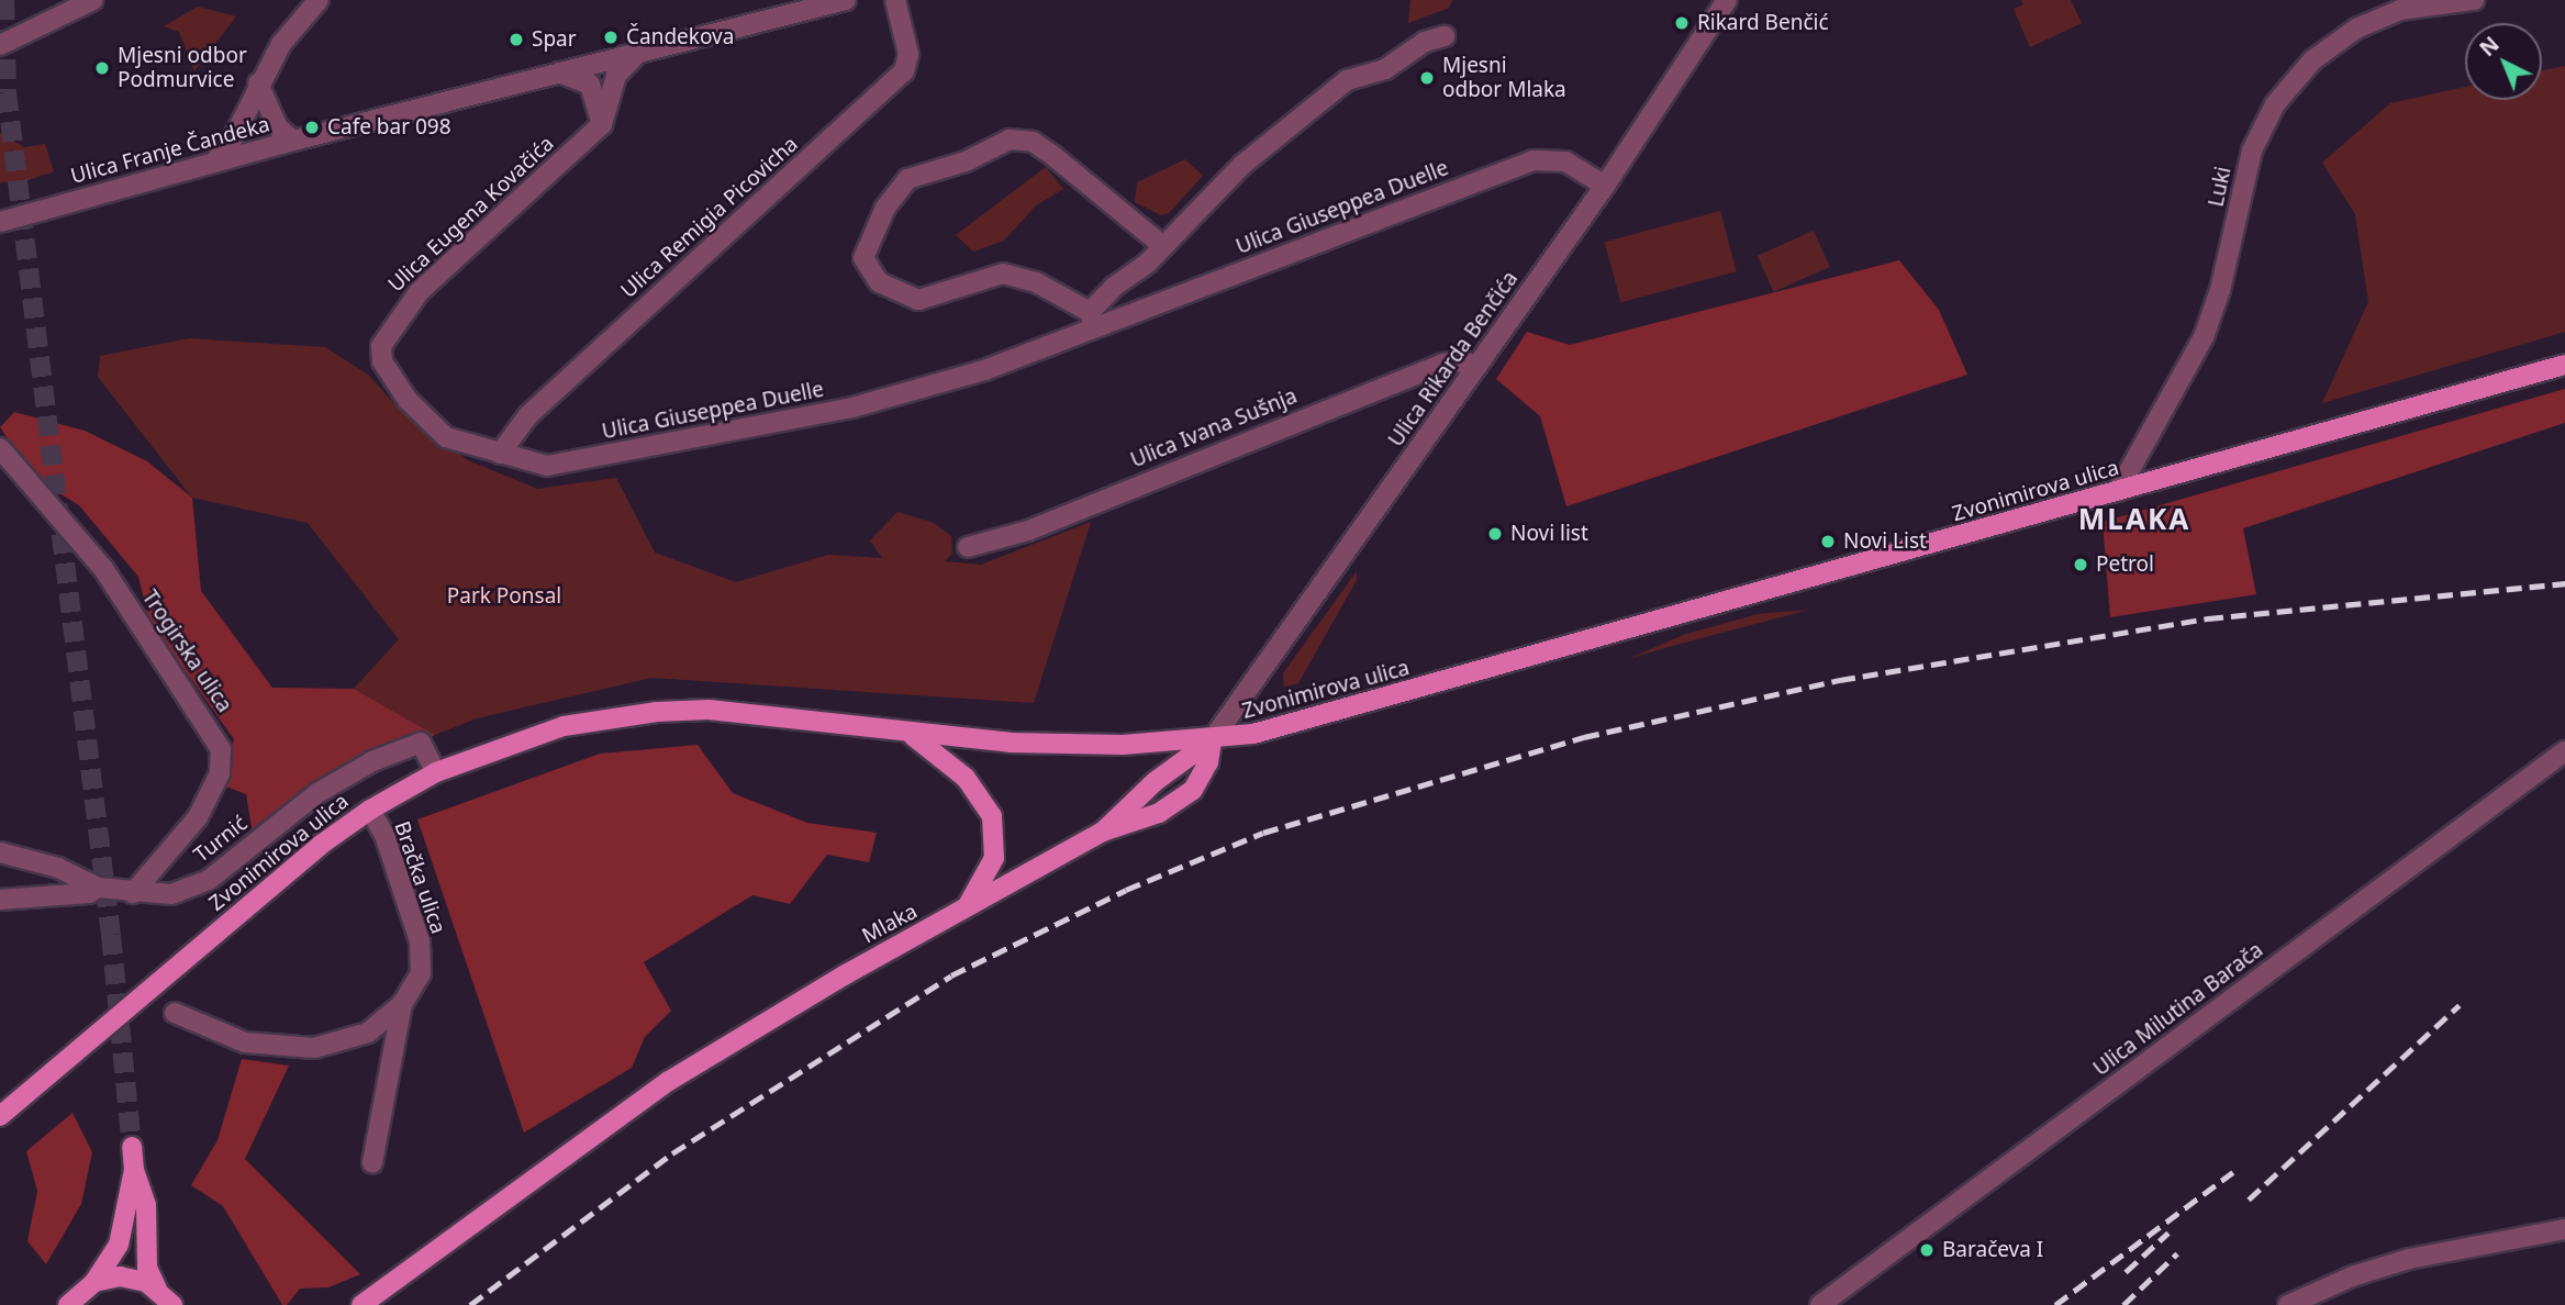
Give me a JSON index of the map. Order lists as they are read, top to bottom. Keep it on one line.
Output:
{"streets":{"main road":["Zvonimirova ulica","Mlaka"],"street":["Ulica Franje Čandeka","Luki","Ulica Giuseppea Duelle","Ulica Eugena Kovačića","Ulica Remigia Picovicha","Ulica Rikarda Benčića","Ulica Ivana Sušnja","Trogirska ulica","Turnić","Bračka ulica","Ulica Milutina Barača"]},"crossings":[["Luki","Zvonimirova ulica"],["Ulica Giuseppea Duelle","Ulica Eugena Kovačića"],["Ulica Giuseppea Duelle","Ulica Remigia Picovicha"],["Ulica Giuseppea Duelle","Ulica Rikarda Benčića"],["Ulica Rikarda Benčića","Ulica Ivana Sušnja"],["Ulica Rikarda Benčića","Zvonimirova ulica"],["Zvonimirova ulica","Turnić"],["Zvonimirova ulica","Bračka ulica"],["Trogirska ulica","Turnić"]],"districts":["MLAKA"],"parks":["Park Ponsal"],"places":["Rikard Benčić","Čandekova","Spar","Mjesni odbor Podmurvice","Mjesni odbor Mlaka","Cafe bar 098","Novi list","Novi List","Petrol","Baračeva I"],"north":"top left"}
